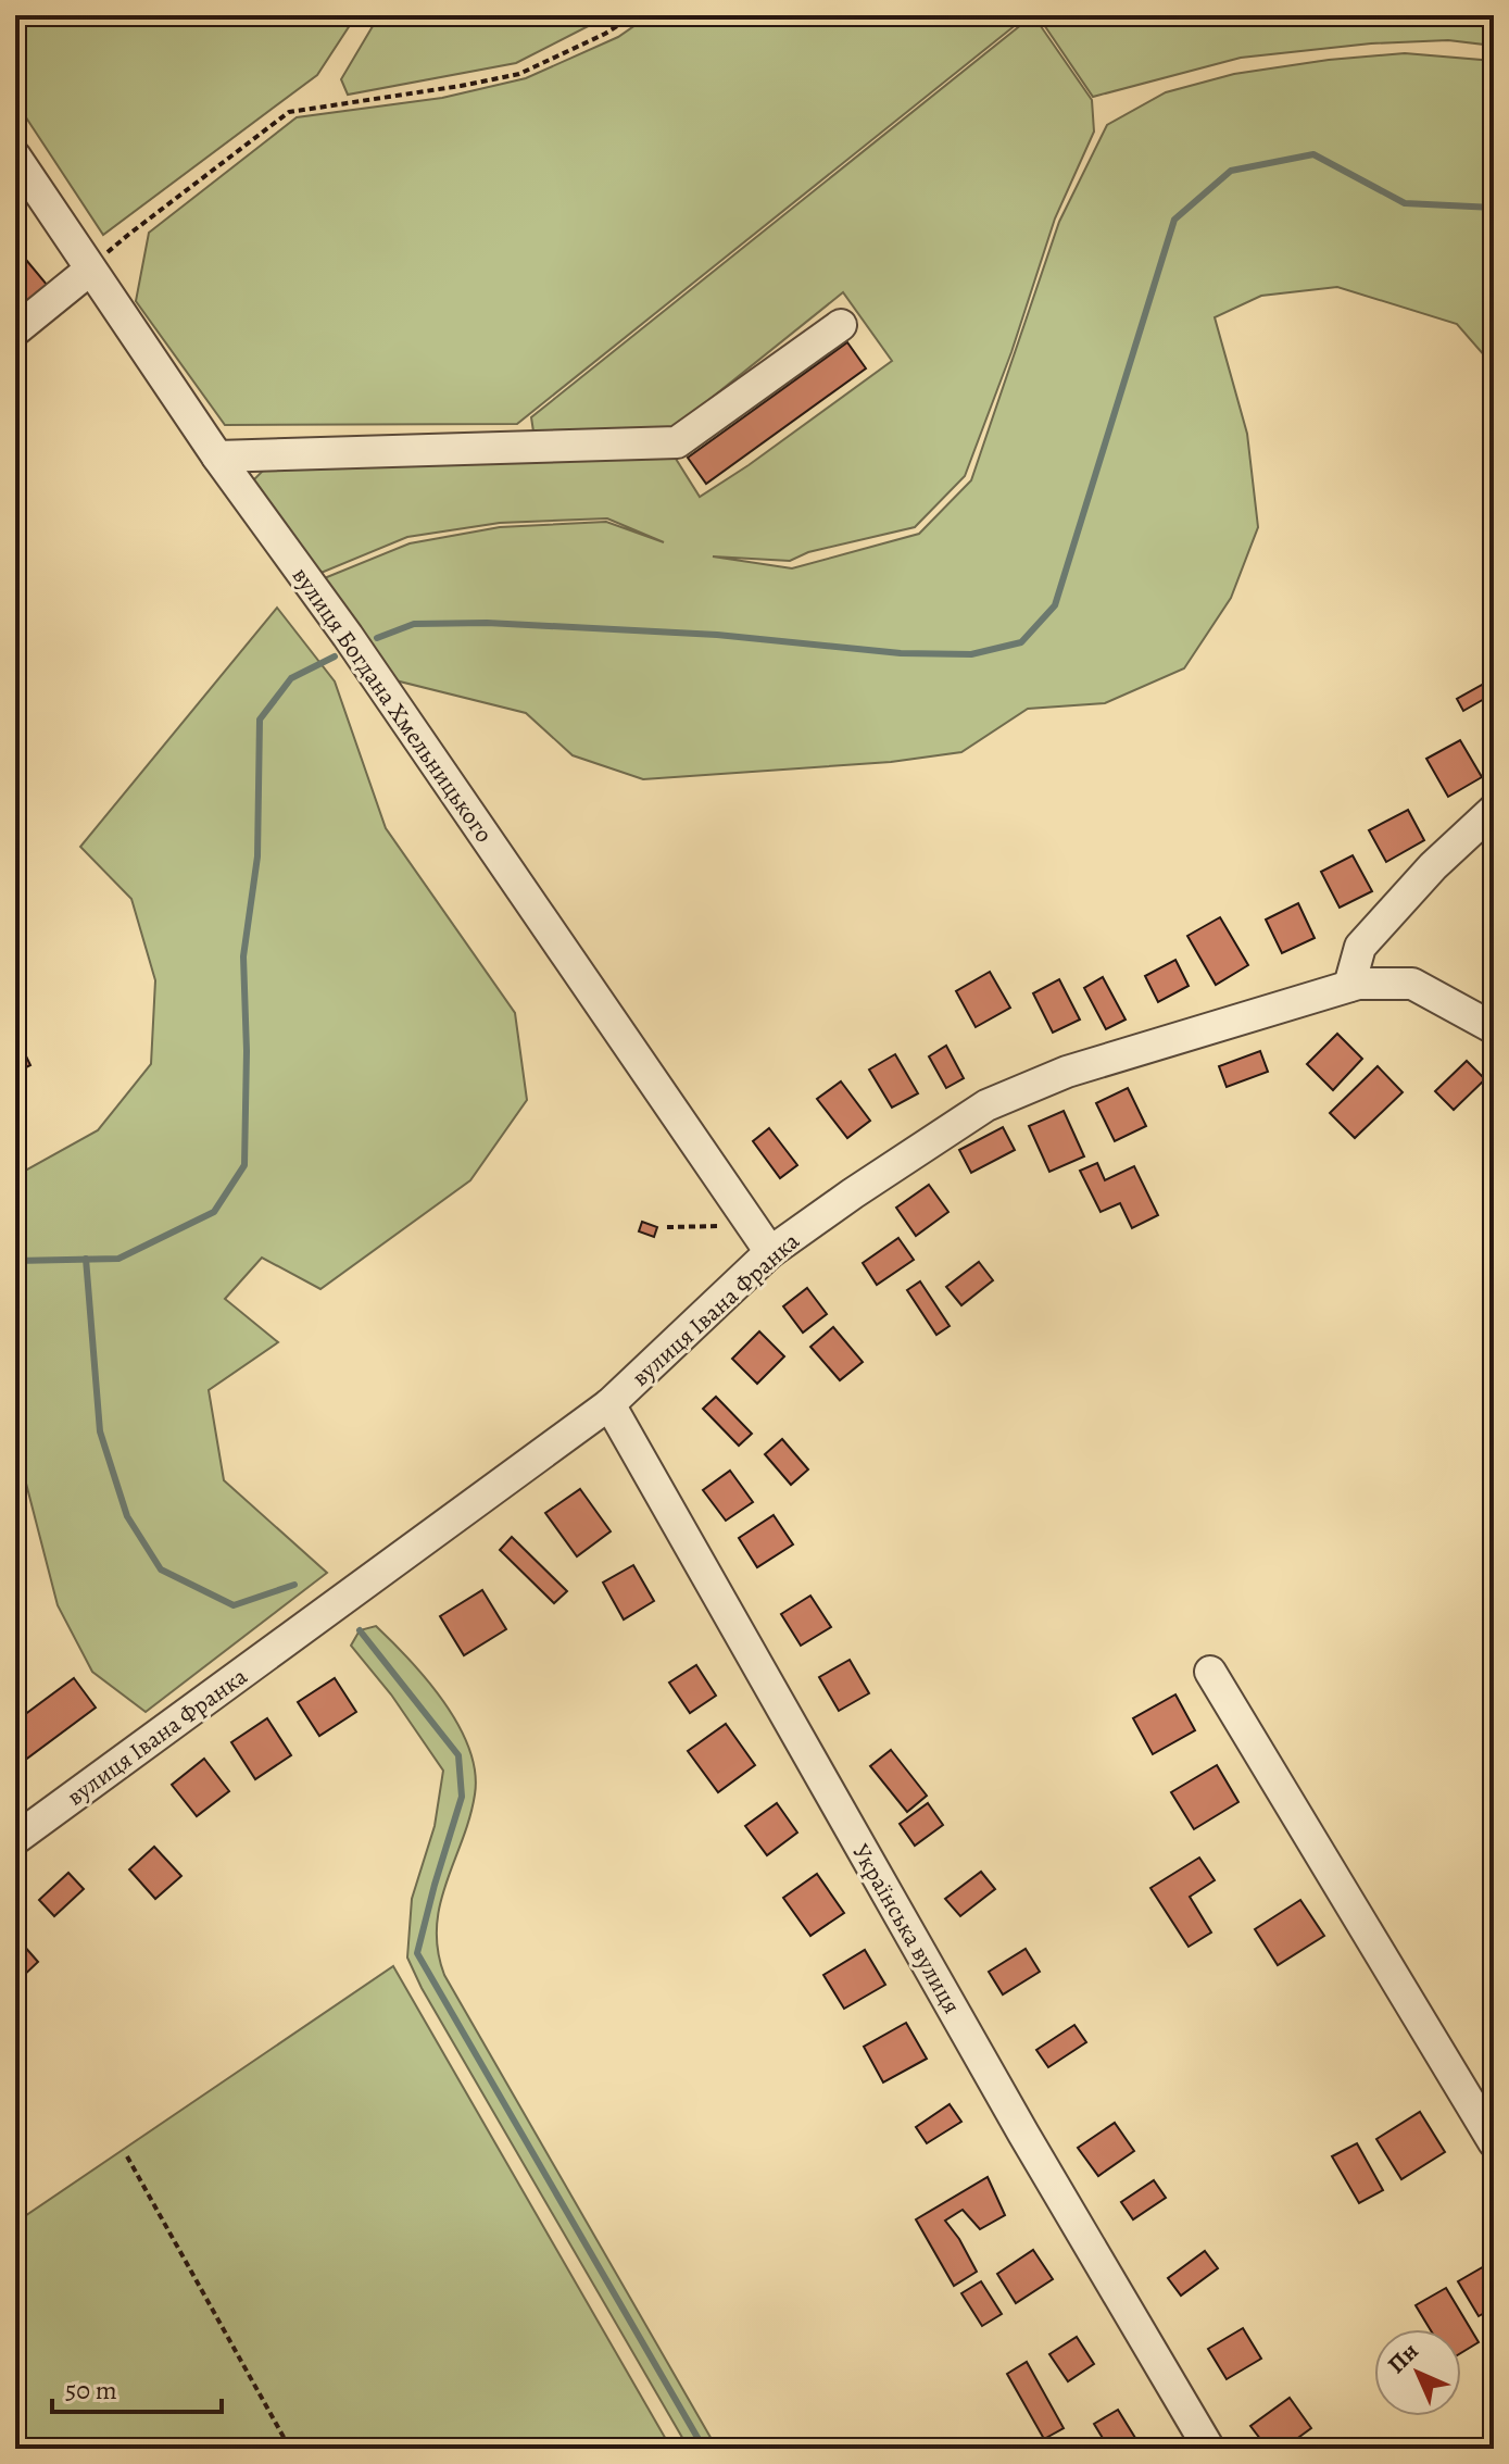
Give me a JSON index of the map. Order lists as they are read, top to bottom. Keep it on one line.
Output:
{"streets":{"street":["вулиця Богдана Хмельницького","вулиця Івана Франка","Українська вулиця"]},"crossings":[["вулиця Богдана Хмельницького","вулиця Івана Франка"],["вулиця Івана Франка","Українська вулиця"]],"scale_bar":"50 m","north":"top left"}
